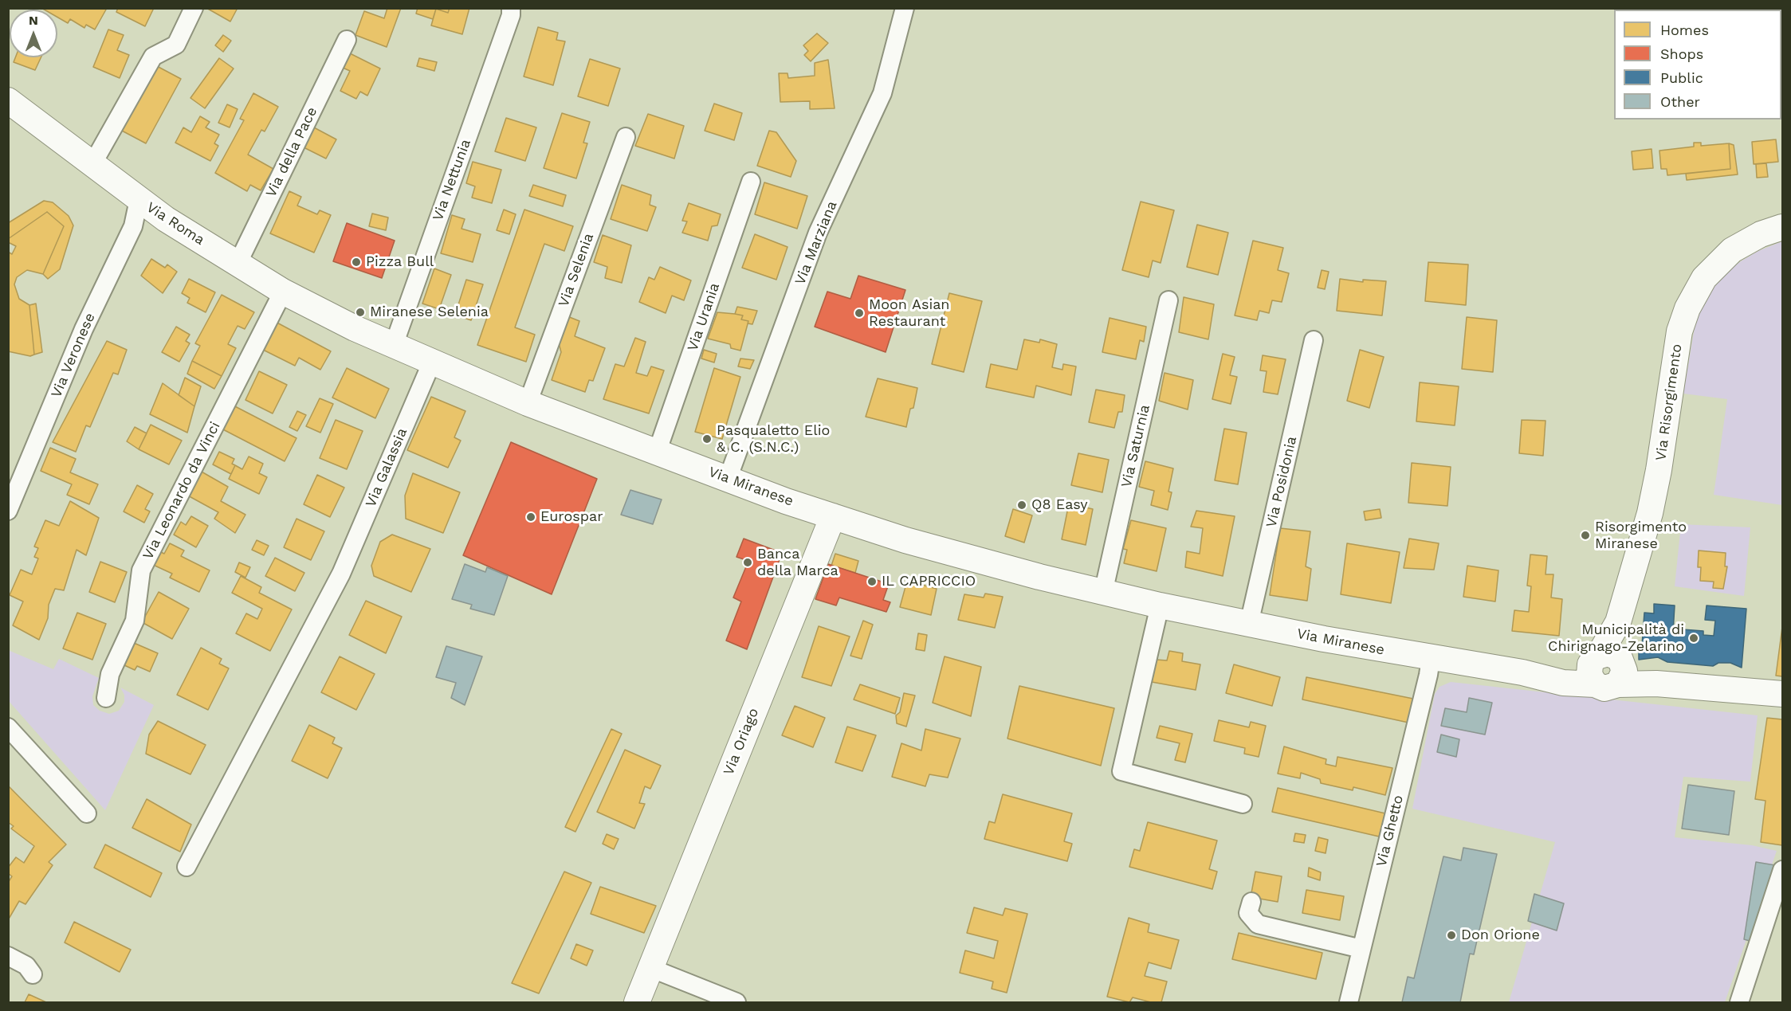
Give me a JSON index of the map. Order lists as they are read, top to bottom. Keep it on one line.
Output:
{"streets":{"street":["Via della Pace","Via Nettunia","Via Roma","Via Marziana","Via Selenia","Via Urania","Via Veronese","Via Risorgimento","Via Saturnia","Via Galassia","Via Posidonia","Via Miranese","Via Leonardo da Vinci","Via Oriago","Via Ghetto"]},"crossings":[["Via della Pace","Via Roma"],["Via Nettunia","Via Miranese"],["Via Roma","Via Veronese"],["Via Roma","Via Miranese"],["Via Roma","Via Leonardo da Vinci"],["Via Marziana","Via Miranese"],["Via Selenia","Via Miranese"],["Via Urania","Via Miranese"],["Via Risorgimento","Via Miranese"],["Via Saturnia","Via Miranese"],["Via Galassia","Via Miranese"],["Via Posidonia","Via Miranese"],["Via Miranese","Via Oriago"],["Via Miranese","Via Ghetto"]],"places":["Pizza Bull","Miranese Selenia","Moon Asian Restaurant","Pasqualetto Elio & C. (S.N.C.)","Q8 Easy","Eurospar","Risorgimento Miranese","Banca della Marca","IL CAPRICCIO","Municipalità di Chirignago-Zelarino","Don Orione"],"legend":["Homes","Shops","Public","Other"],"north":"top"}
